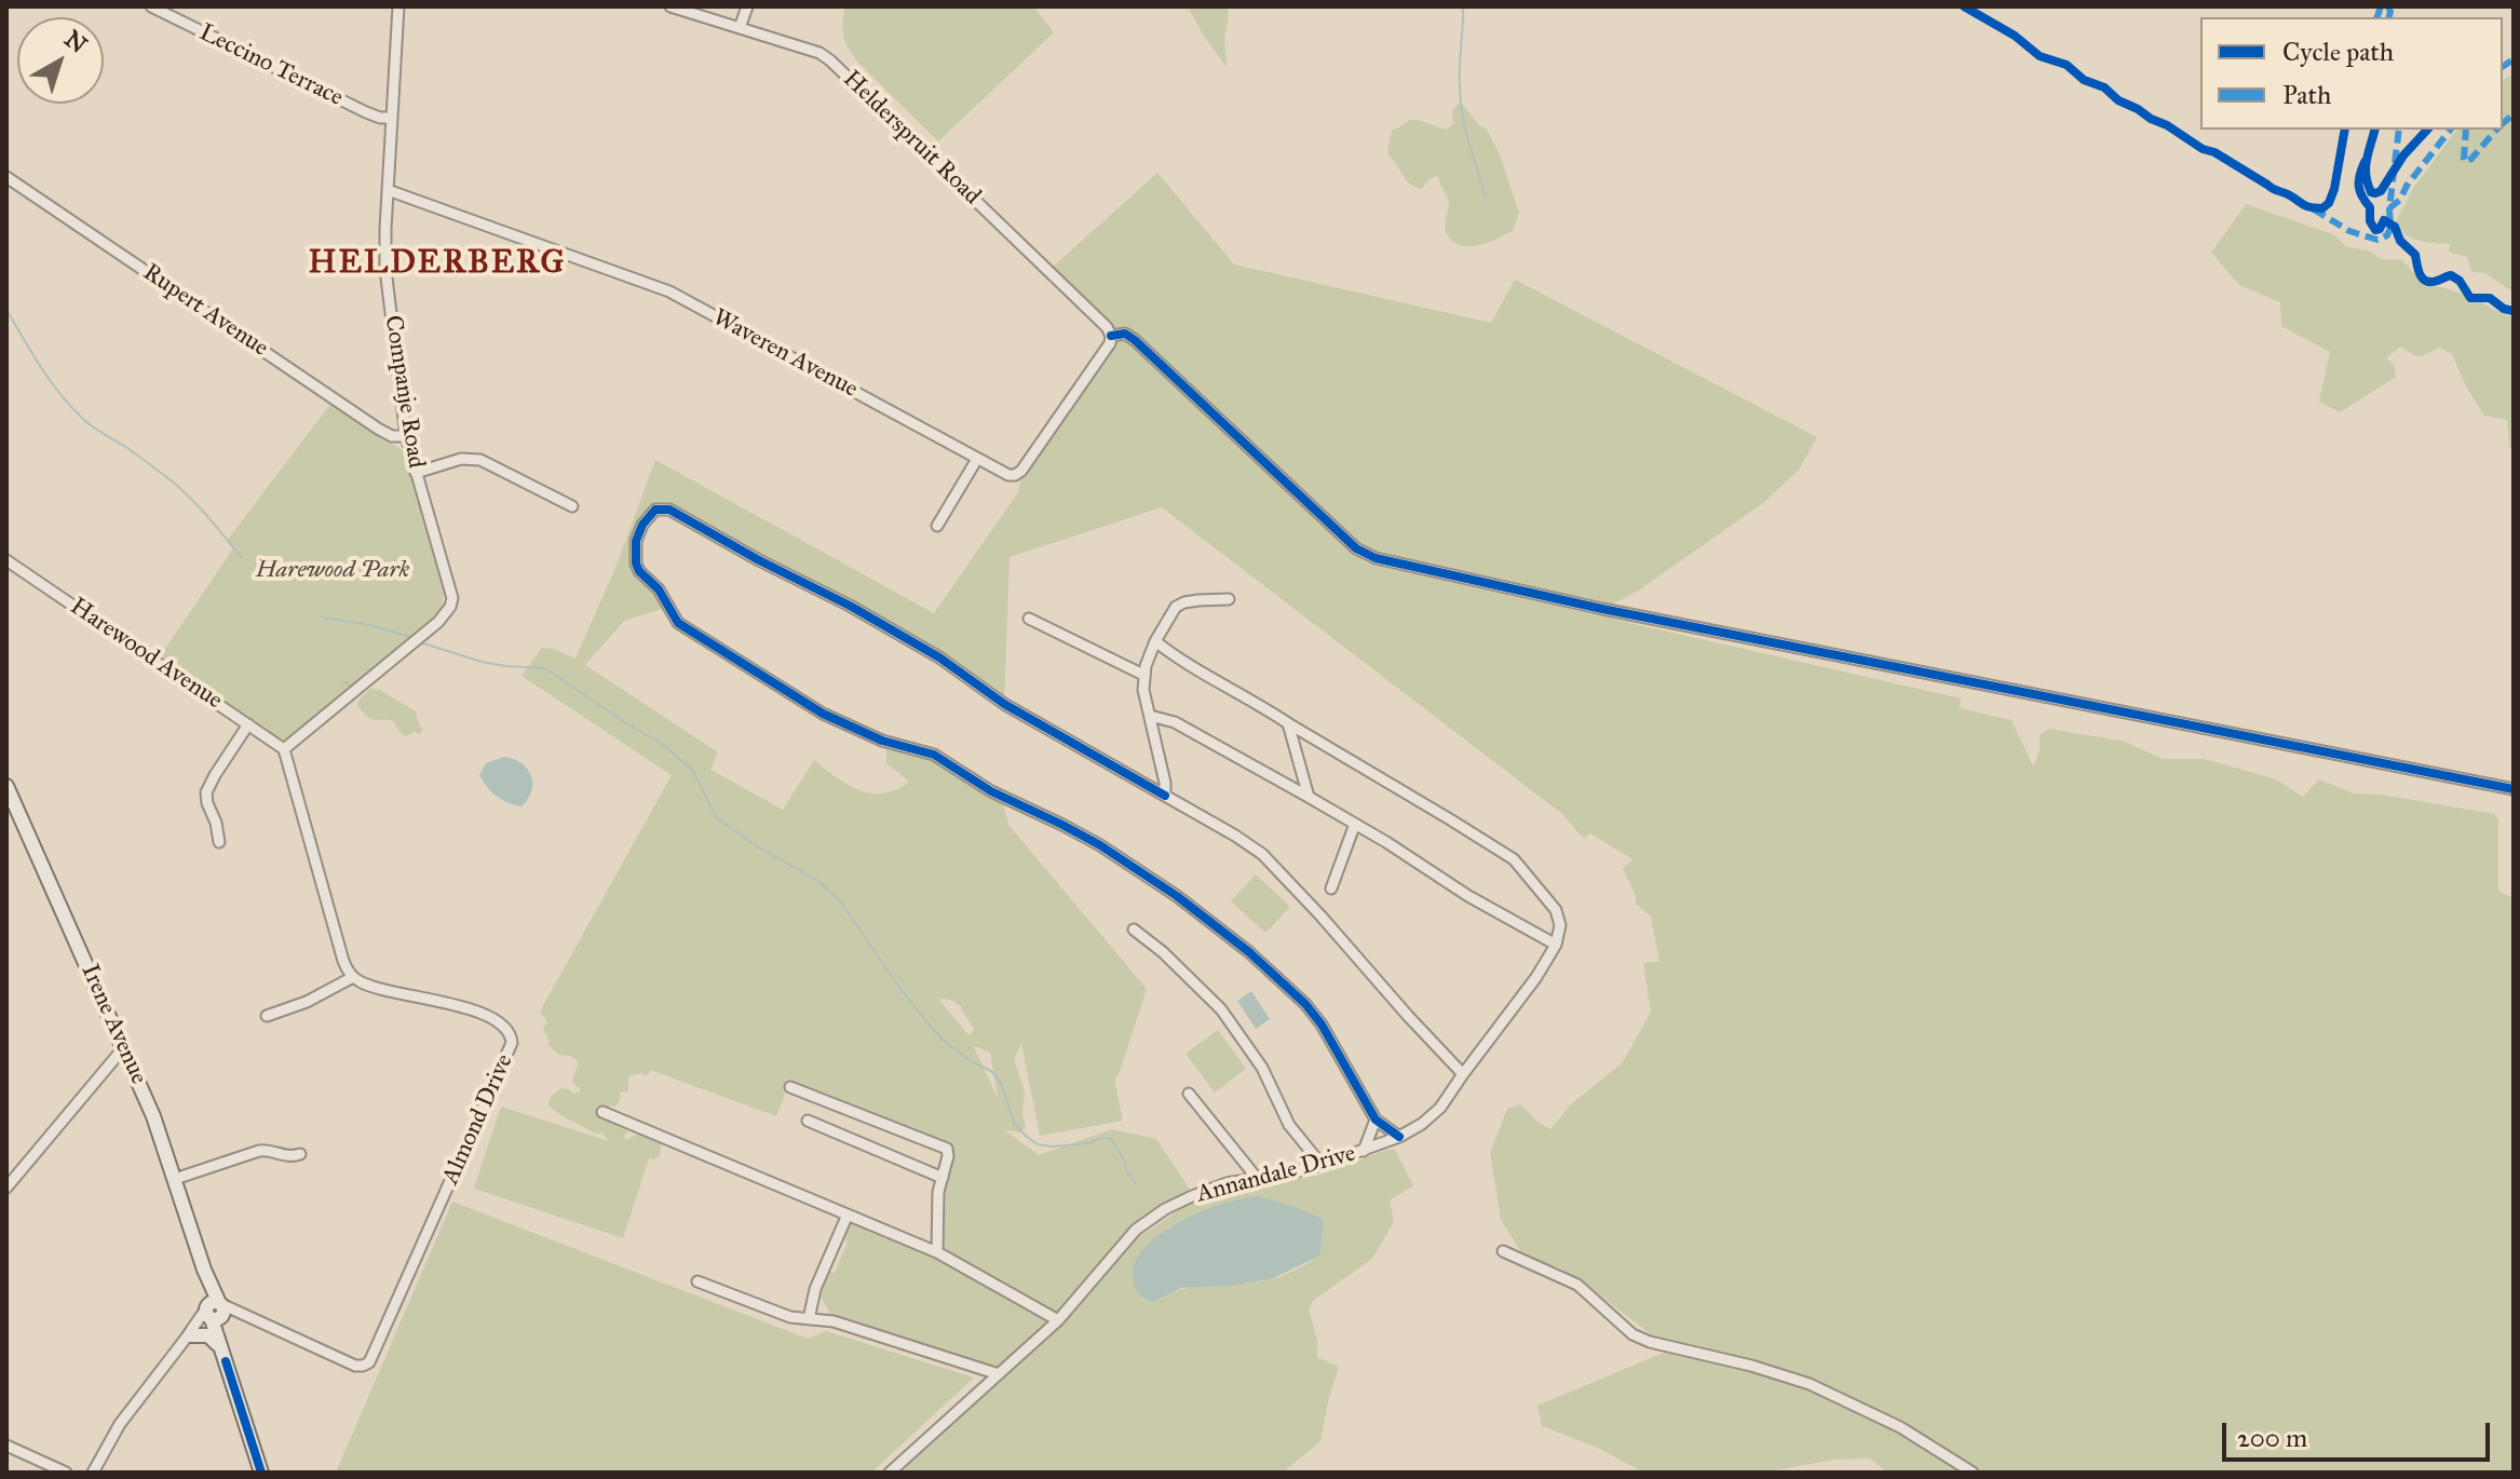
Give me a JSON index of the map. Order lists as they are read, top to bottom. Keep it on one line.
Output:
{"streets":{"street":["Leccino Terrace","Helderspruit Road","Rupert Avenue","Waveren Avenue","Companje Road","Harewood Avenue","Irene Avenue","Almond Drive","Annandale Drive"]},"crossings":[["Leccino Terrace","Companje Road"],["Helderspruit Road","Waveren Avenue"],["Rupert Avenue","Companje Road"],["Waveren Avenue","Companje Road"],["Companje Road","Harewood Avenue"],["Irene Avenue","Almond Drive"]],"districts":["HELDERBERG"],"parks":["Harewood Park"],"legend":["Cycle path","Path"],"scale_bar":"200 m","north":"top right"}
